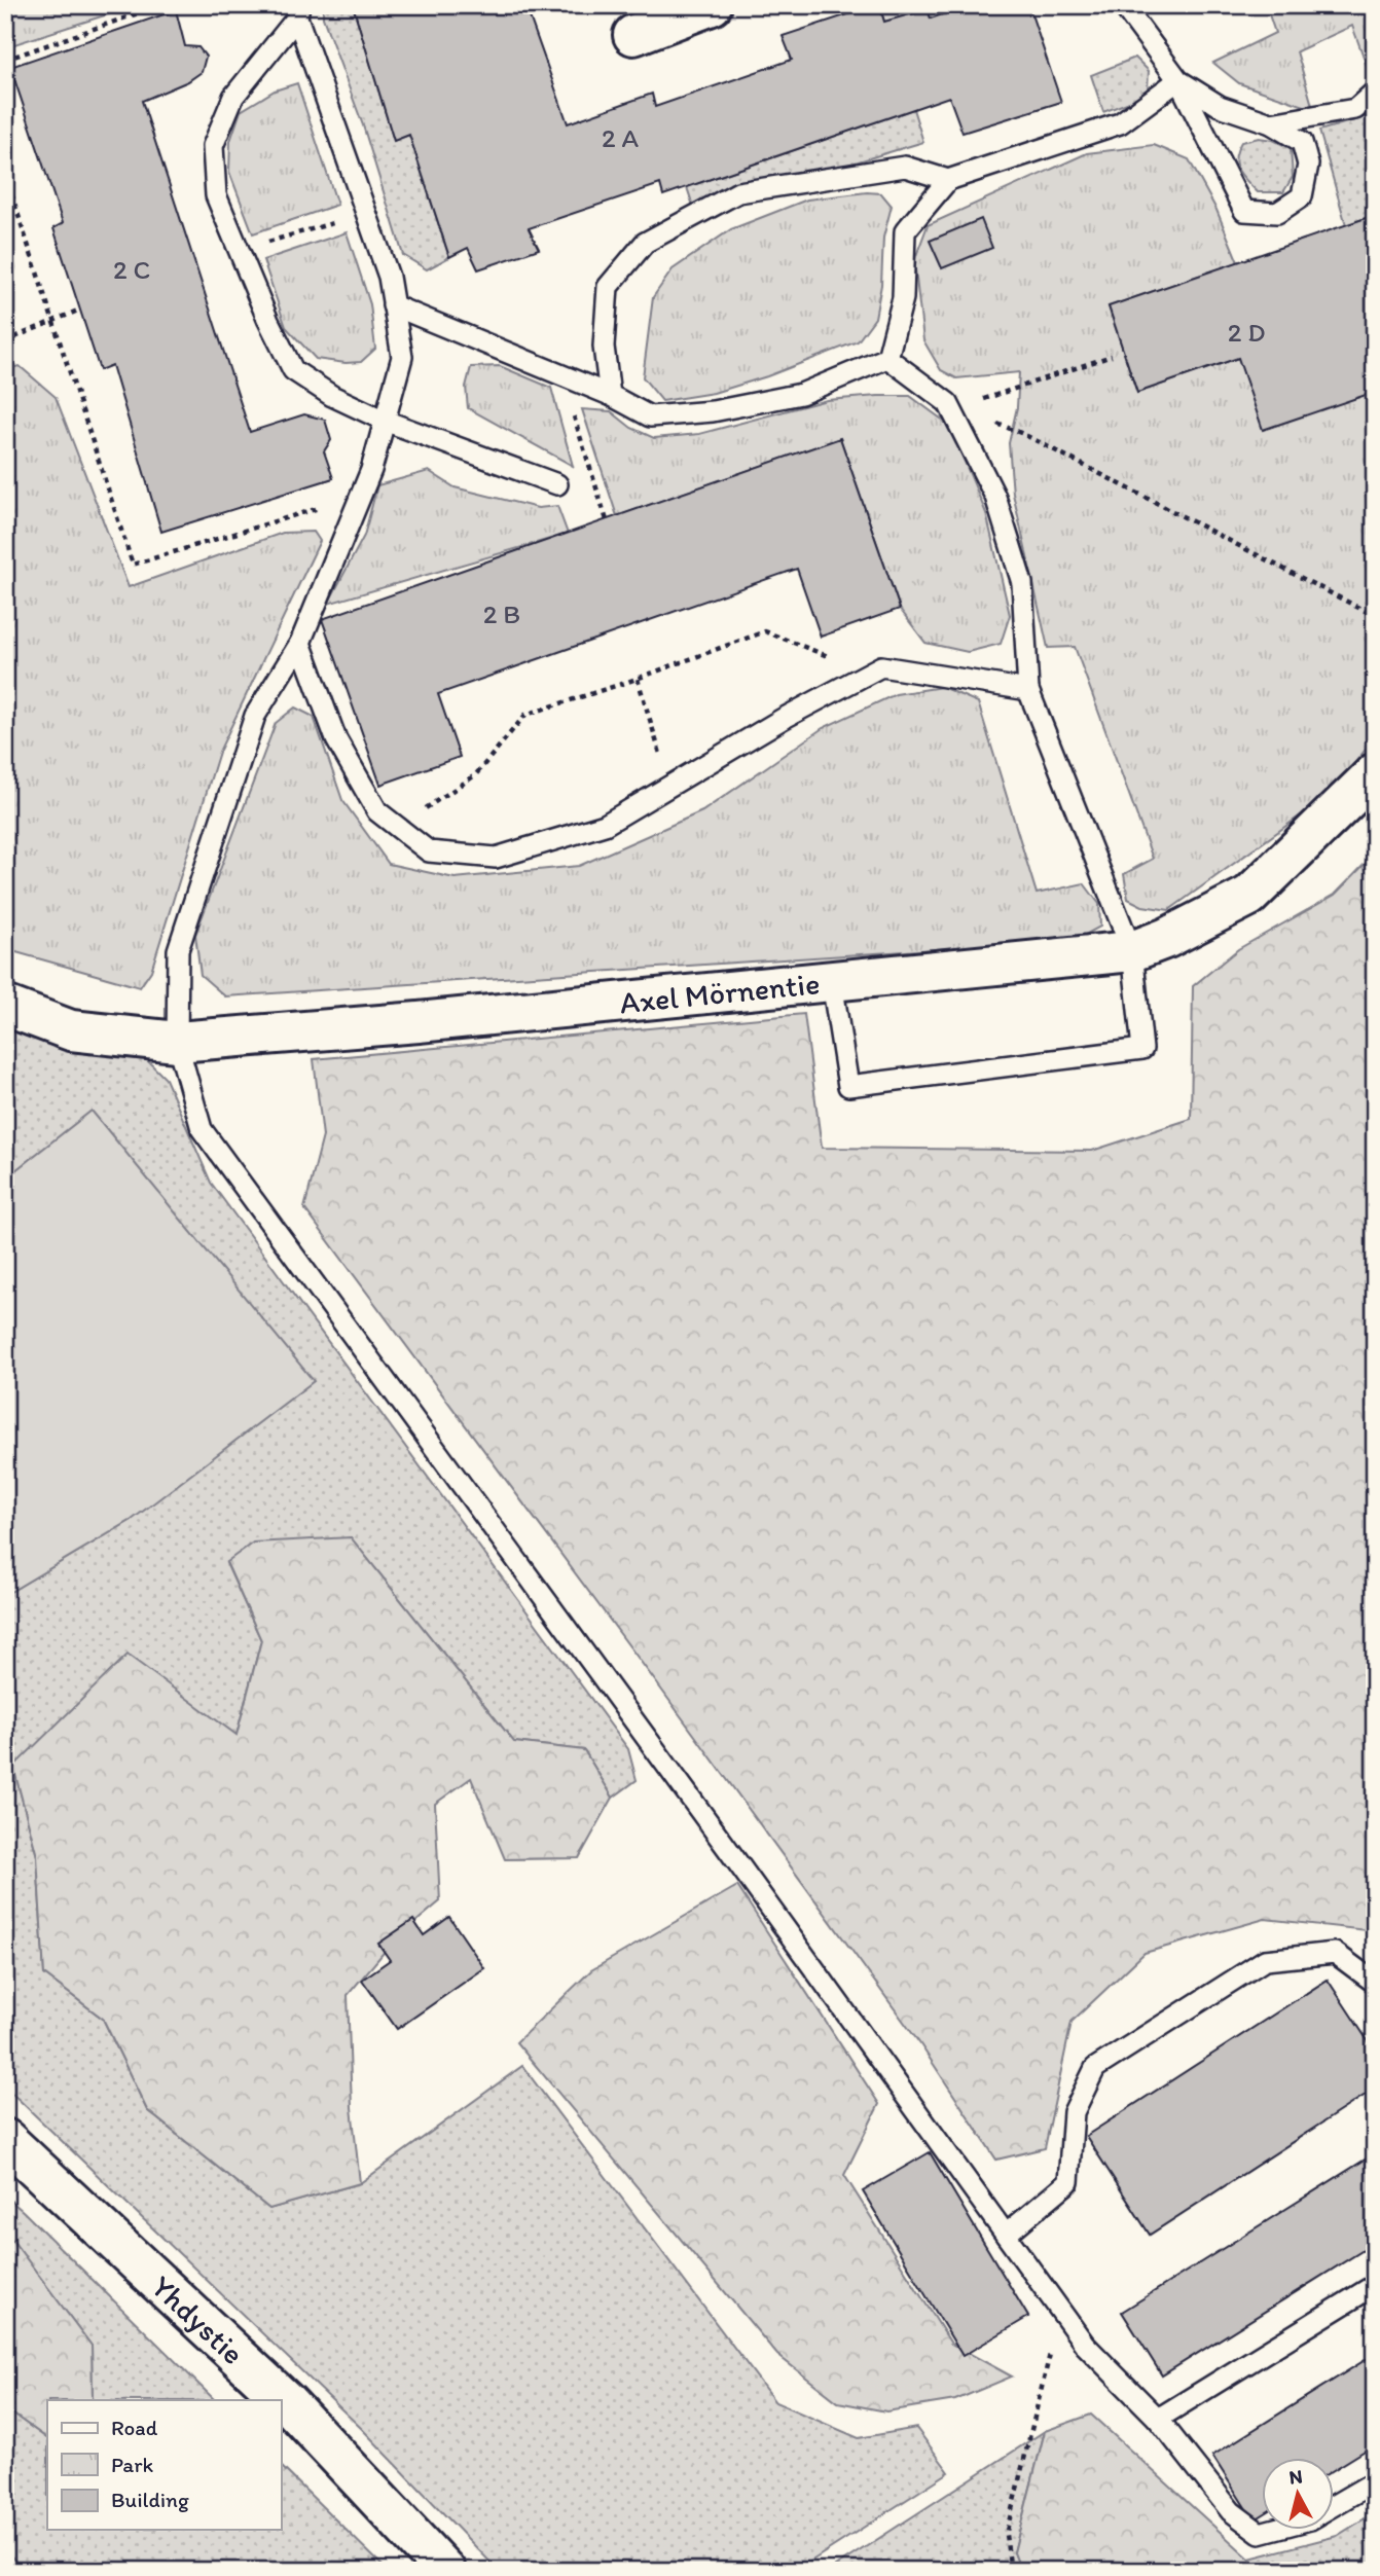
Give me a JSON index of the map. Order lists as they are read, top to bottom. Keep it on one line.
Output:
{"streets":{"main road":["Axel Mörnentie","Yhdystie"]},"house_numbers":["2 A","2 C","2 D","2 B"],"legend":["Road","Park","Building"],"north":"top"}
